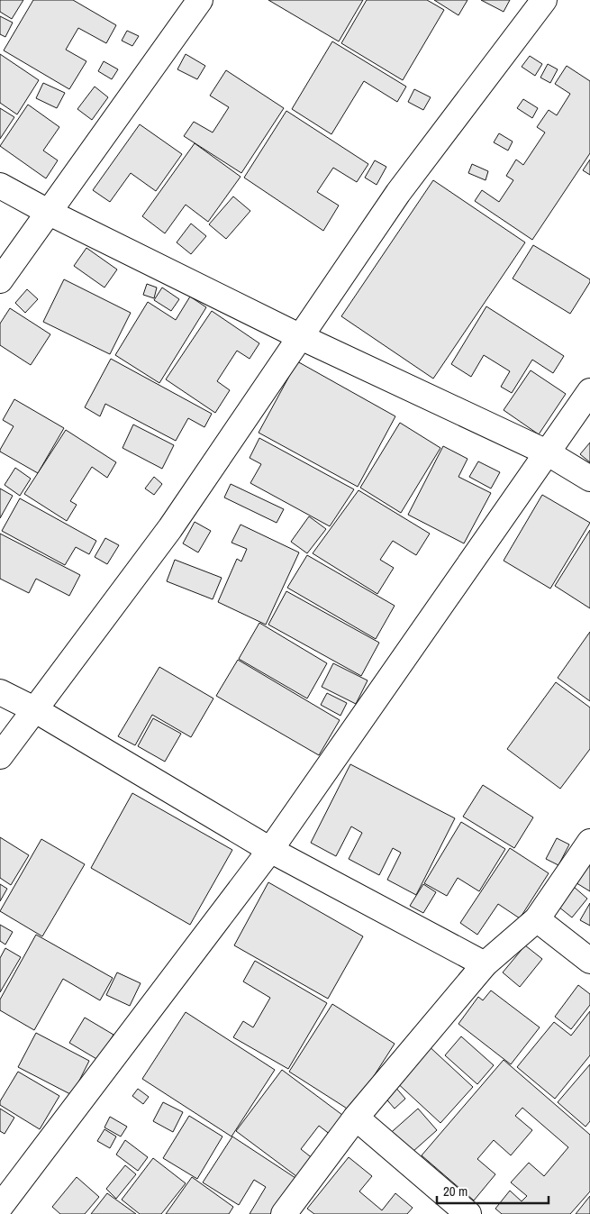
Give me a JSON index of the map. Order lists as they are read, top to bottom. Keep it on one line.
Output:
{"scale_bar":"20 m"}
